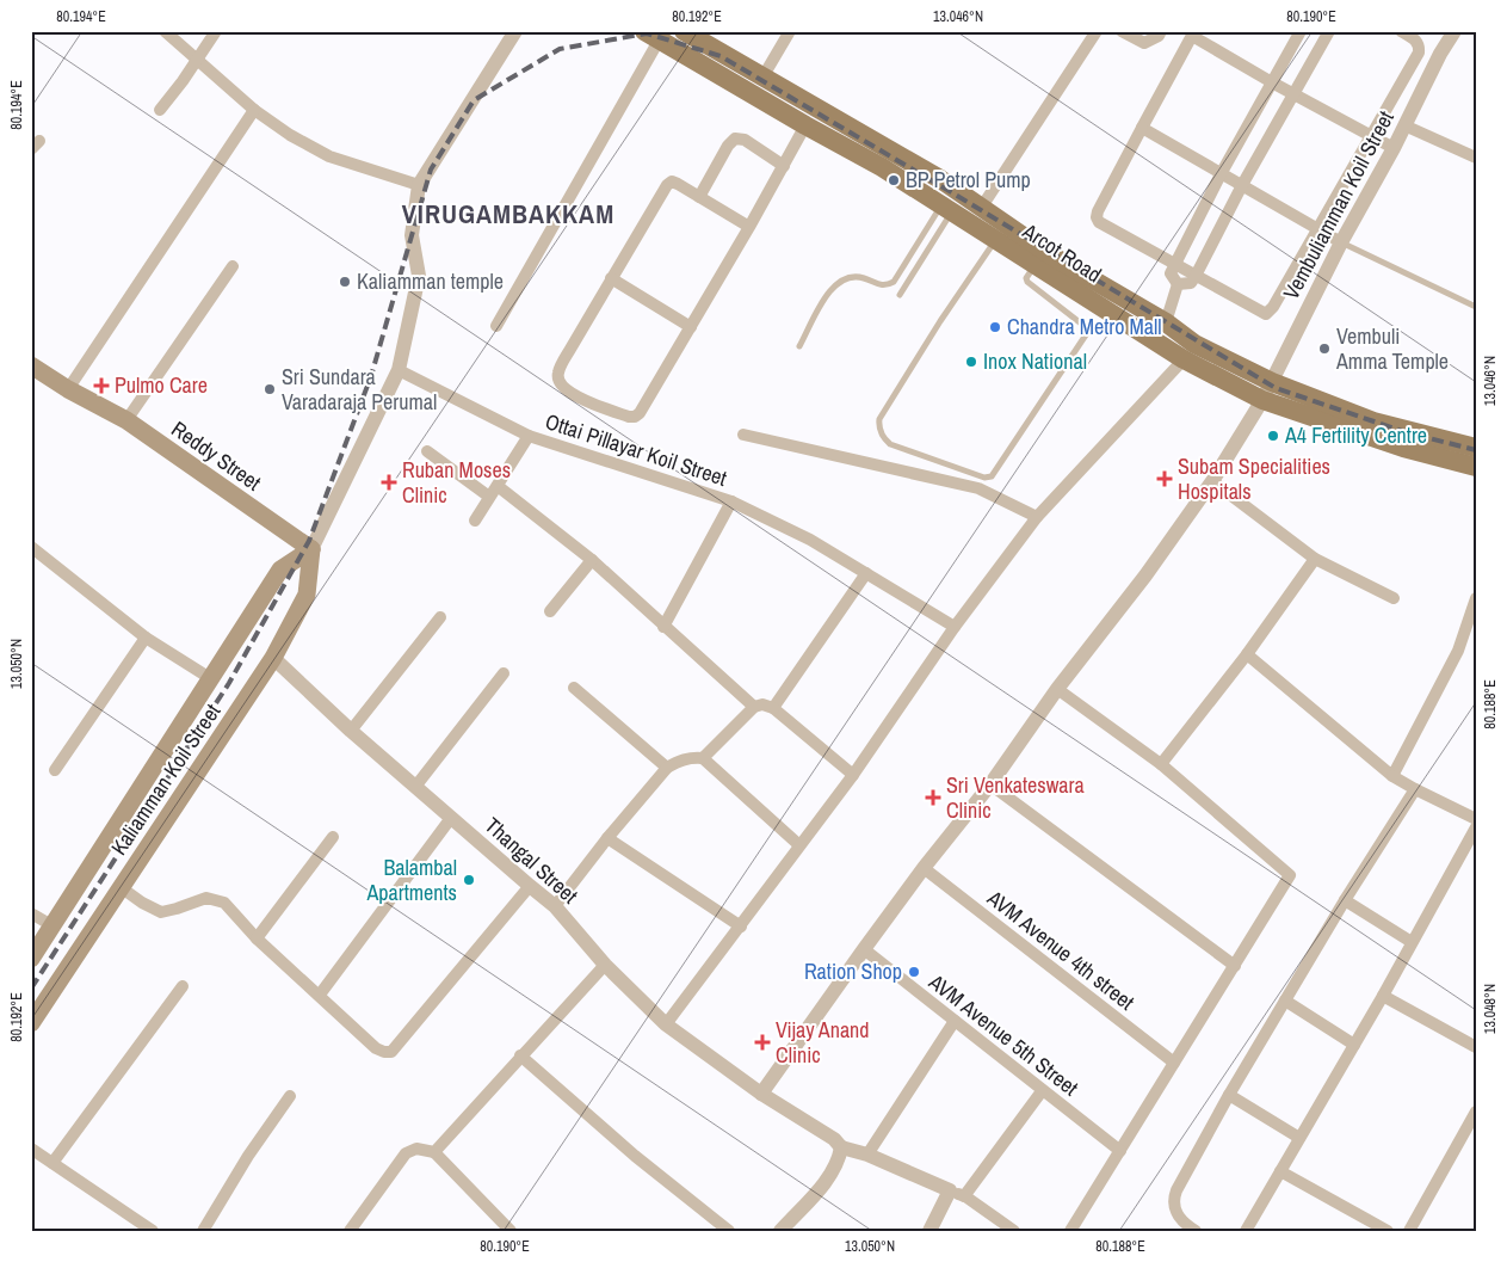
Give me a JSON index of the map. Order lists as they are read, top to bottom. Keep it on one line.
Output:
{"streets":{"main road":["Arcot Road","Reddy Street","Kaliamman Koil Street"],"street":["Vembuliamman Koil Street","Ottai Pillayar Koil Street","Thangal Street","AVM Avenue 4th street","AVM Avenue 5th Street"]},"crossings":[["Vembuliamman Koil Street","Arcot Road"],["Vembuliamman Koil Street","Thangal Street"],["Vembuliamman Koil Street","AVM Avenue 4th street"],["Vembuliamman Koil Street","AVM Avenue 5th Street"],["Ottai Pillayar Koil Street","Kaliamman Koil Street"],["Reddy Street","Kaliamman Koil Street"],["Kaliamman Koil Street","Thangal Street"]],"districts":["VIRUGAMBAKKAM"],"places":{"other":["BP Petrol Pump","Kaliamman temple","Chandra Metro Mall","Vembuli Amma Temple","Inox National","Sri Sundara Varadaraja Perumal","A4 Fertility Centre","Balambal Apartments","Ration Shop"],"health":["Pulmo Care","Subam Specialities Hospitals","Ruban Moses Clinic","Sri Venkateswara Clinic","Vijay Anand Clinic"]},"coordinates":["80.194°E","80.192°E","13.046°N","80.190°E","13.050°N","80.188°E","13.048°N"]}
